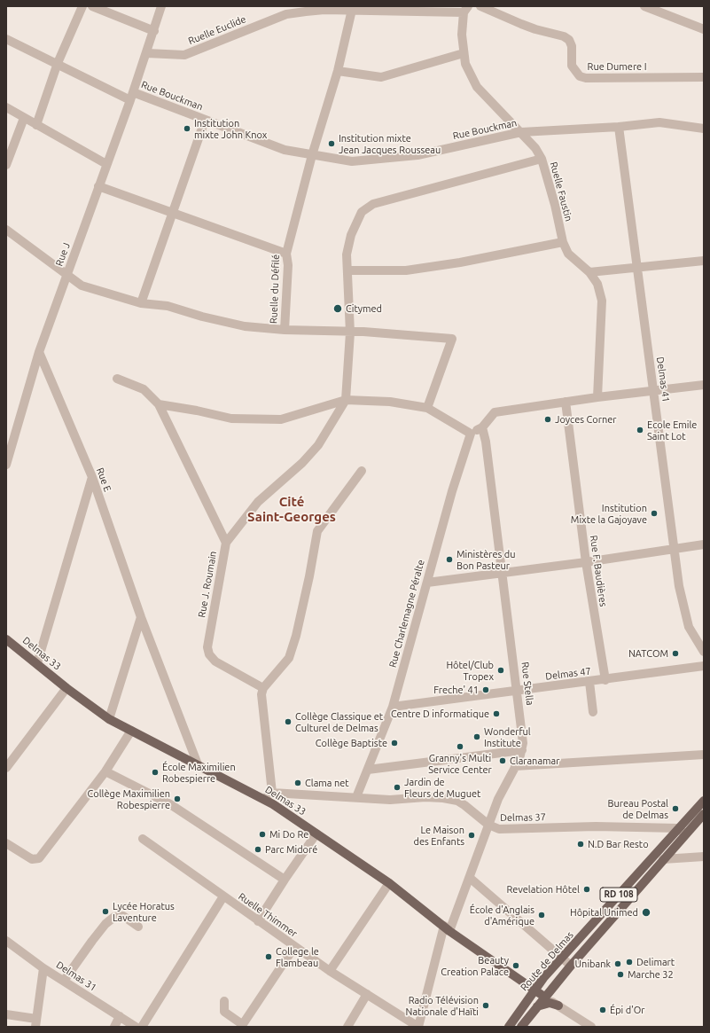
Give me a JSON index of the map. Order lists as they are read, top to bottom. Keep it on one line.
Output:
{"streets":{"main road":["Delmas 33","RD 108","Route de Delmas"],"street":["Ruelle Euclide","Rue Dumere I","Rue Bouckman","Ruelle Faustin","Rue J","Ruelle du Défilé","Delmas 41","Rue E","Rue F. Baudières","Rue J. Roumain","Rue Charlemagne Péralte","Delmas 47","Rue Stella","Delmas 37","Ruelle Thimmer","Delmas 31"]},"crossings":[["Ruelle Euclide","Ruelle Faustin"],["Ruelle Euclide","Rue J"],["Ruelle Euclide","Ruelle du Défilé"],["Rue Bouckman","Ruelle Faustin"],["Rue Bouckman","Rue J"],["Rue Bouckman","Ruelle du Défilé"],["Rue Bouckman","Delmas 41"],["Rue J","Ruelle du Défilé"],["Rue J","Rue E"],["Rue E","Delmas 33"],["Rue F. Baudières","Delmas 47"],["Rue Charlemagne Péralte","Delmas 47"],["Rue Charlemagne Péralte","Delmas 37"],["Delmas 33","Rue Stella"],["Delmas 33","RD 108"],["Delmas 33","Route de Delmas"],["Delmas 47","Rue Stella"],["Rue Stella","Delmas 37"],["Rue Stella","Ruelle Thimmer"],["Delmas 37","Route de Delmas"]],"districts":["Cité Saint-Georges"],"places":["Institution mixte John Knox","Institution mixte Jean Jacques Rousseau","Citymed","Joyces Corner","Ecole Emile Saint Lot","Institution Mixte la Gajoyave","Ministères du Bon Pasteur","NATCOM","Hôtel/Club Tropex","Freche' 41","Centre D informatique","Collège Classique et Culturel de Delmas","Wonderful Institute","Collège Baptiste","Granny's Multi Service Center","Claranamar","École Maximilien Robespierre","Clama net","Jardin de Fleurs de Muguet","Collège Maximilien Robespierre","Bureau Postal de Delmas","Mi Do Re","Le Maison des Enfants","N.D Bar Resto","Parc Midoré","Revelation Hôtel","Lycée Horatus Laventure","Hôpital Unimed","École d'Anglais d'Amérique","College le Flambeau","Delimart","Unibank","Beauty Creation Palace","Marche 32","Radio Télévision Nationale d'Haïti","Épi d'Or"]}
